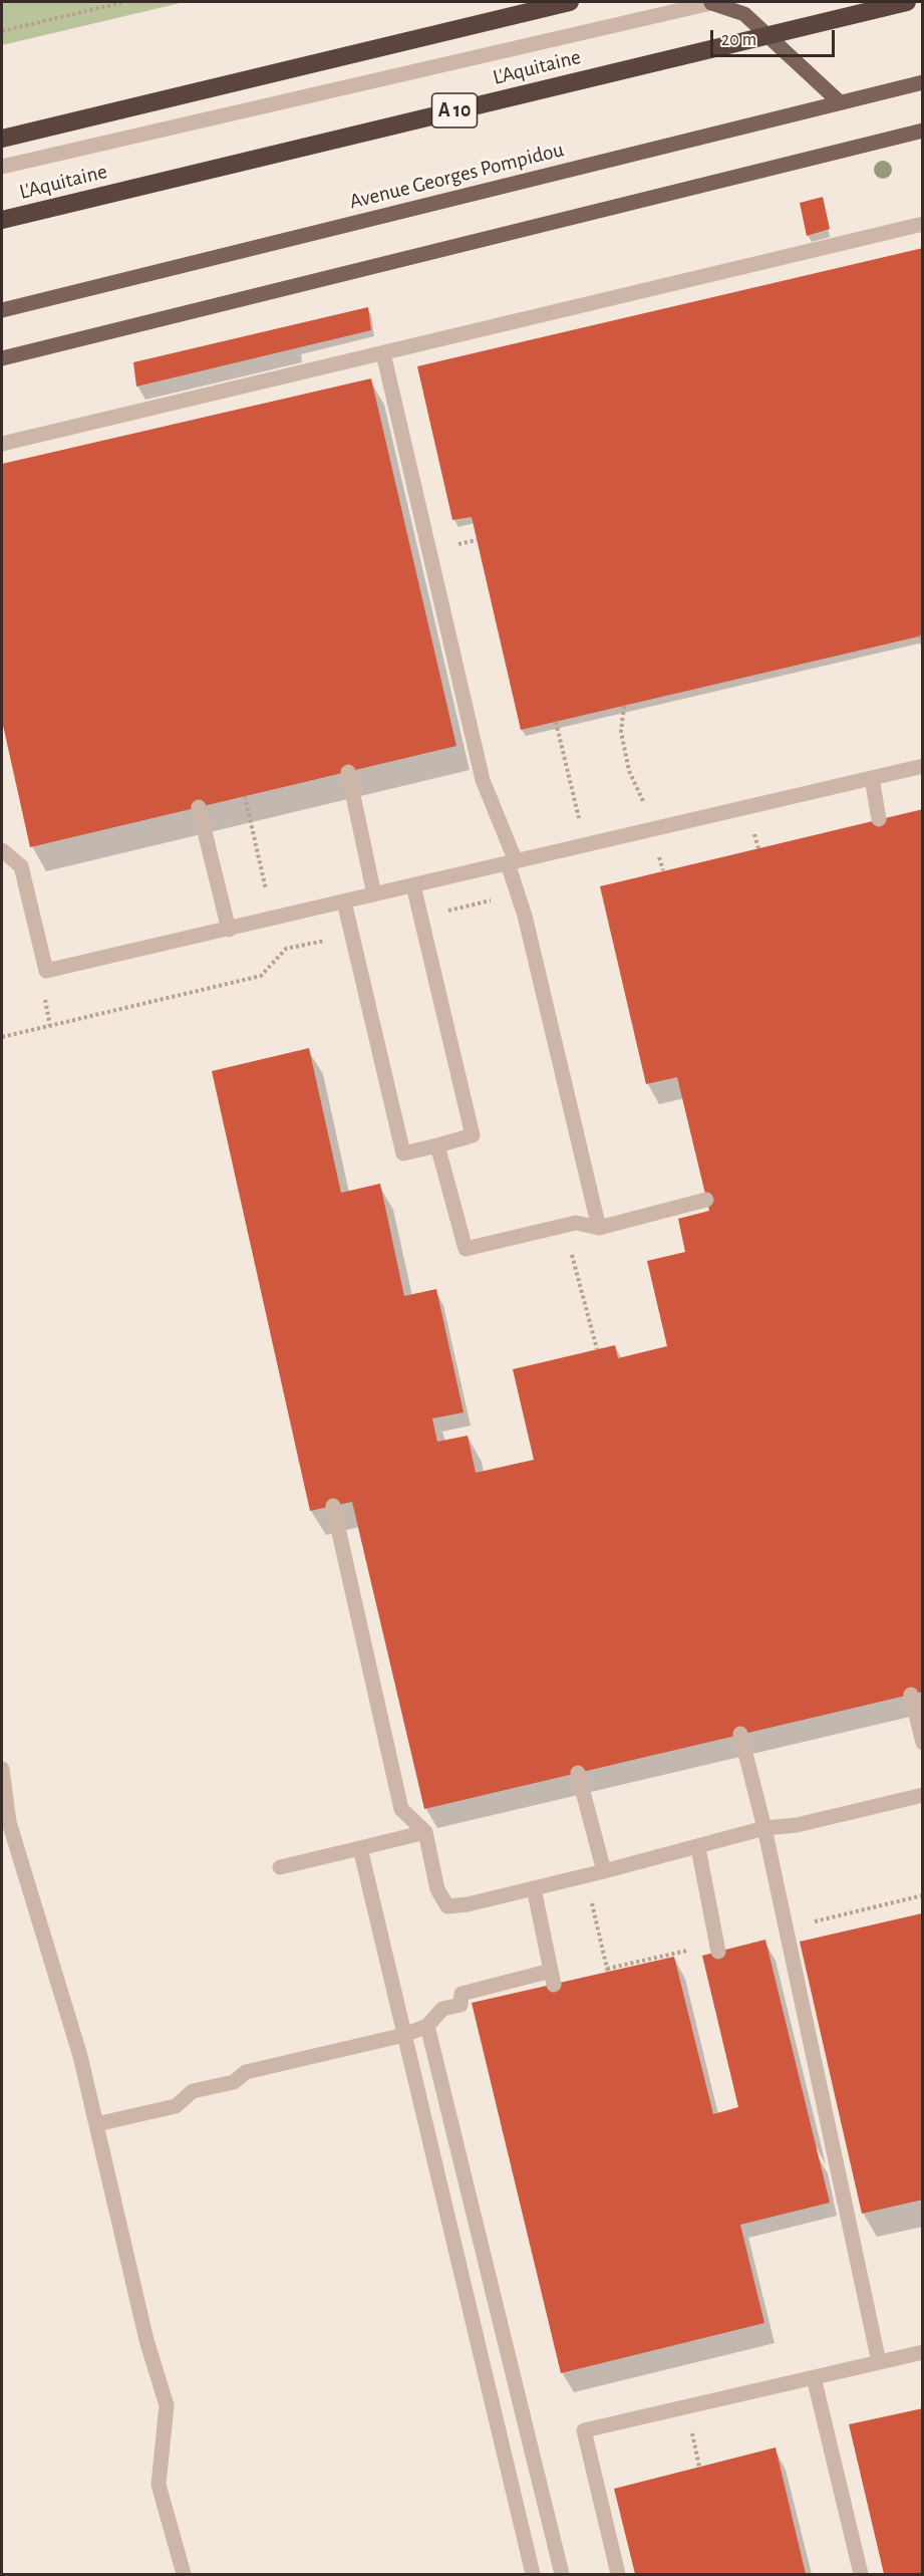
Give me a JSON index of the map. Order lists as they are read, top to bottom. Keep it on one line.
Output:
{"streets":{"highway":["L'Aquitaine","A 10"],"main road":["Avenue Georges Pompidou"]},"scale_bar":"20 m"}
